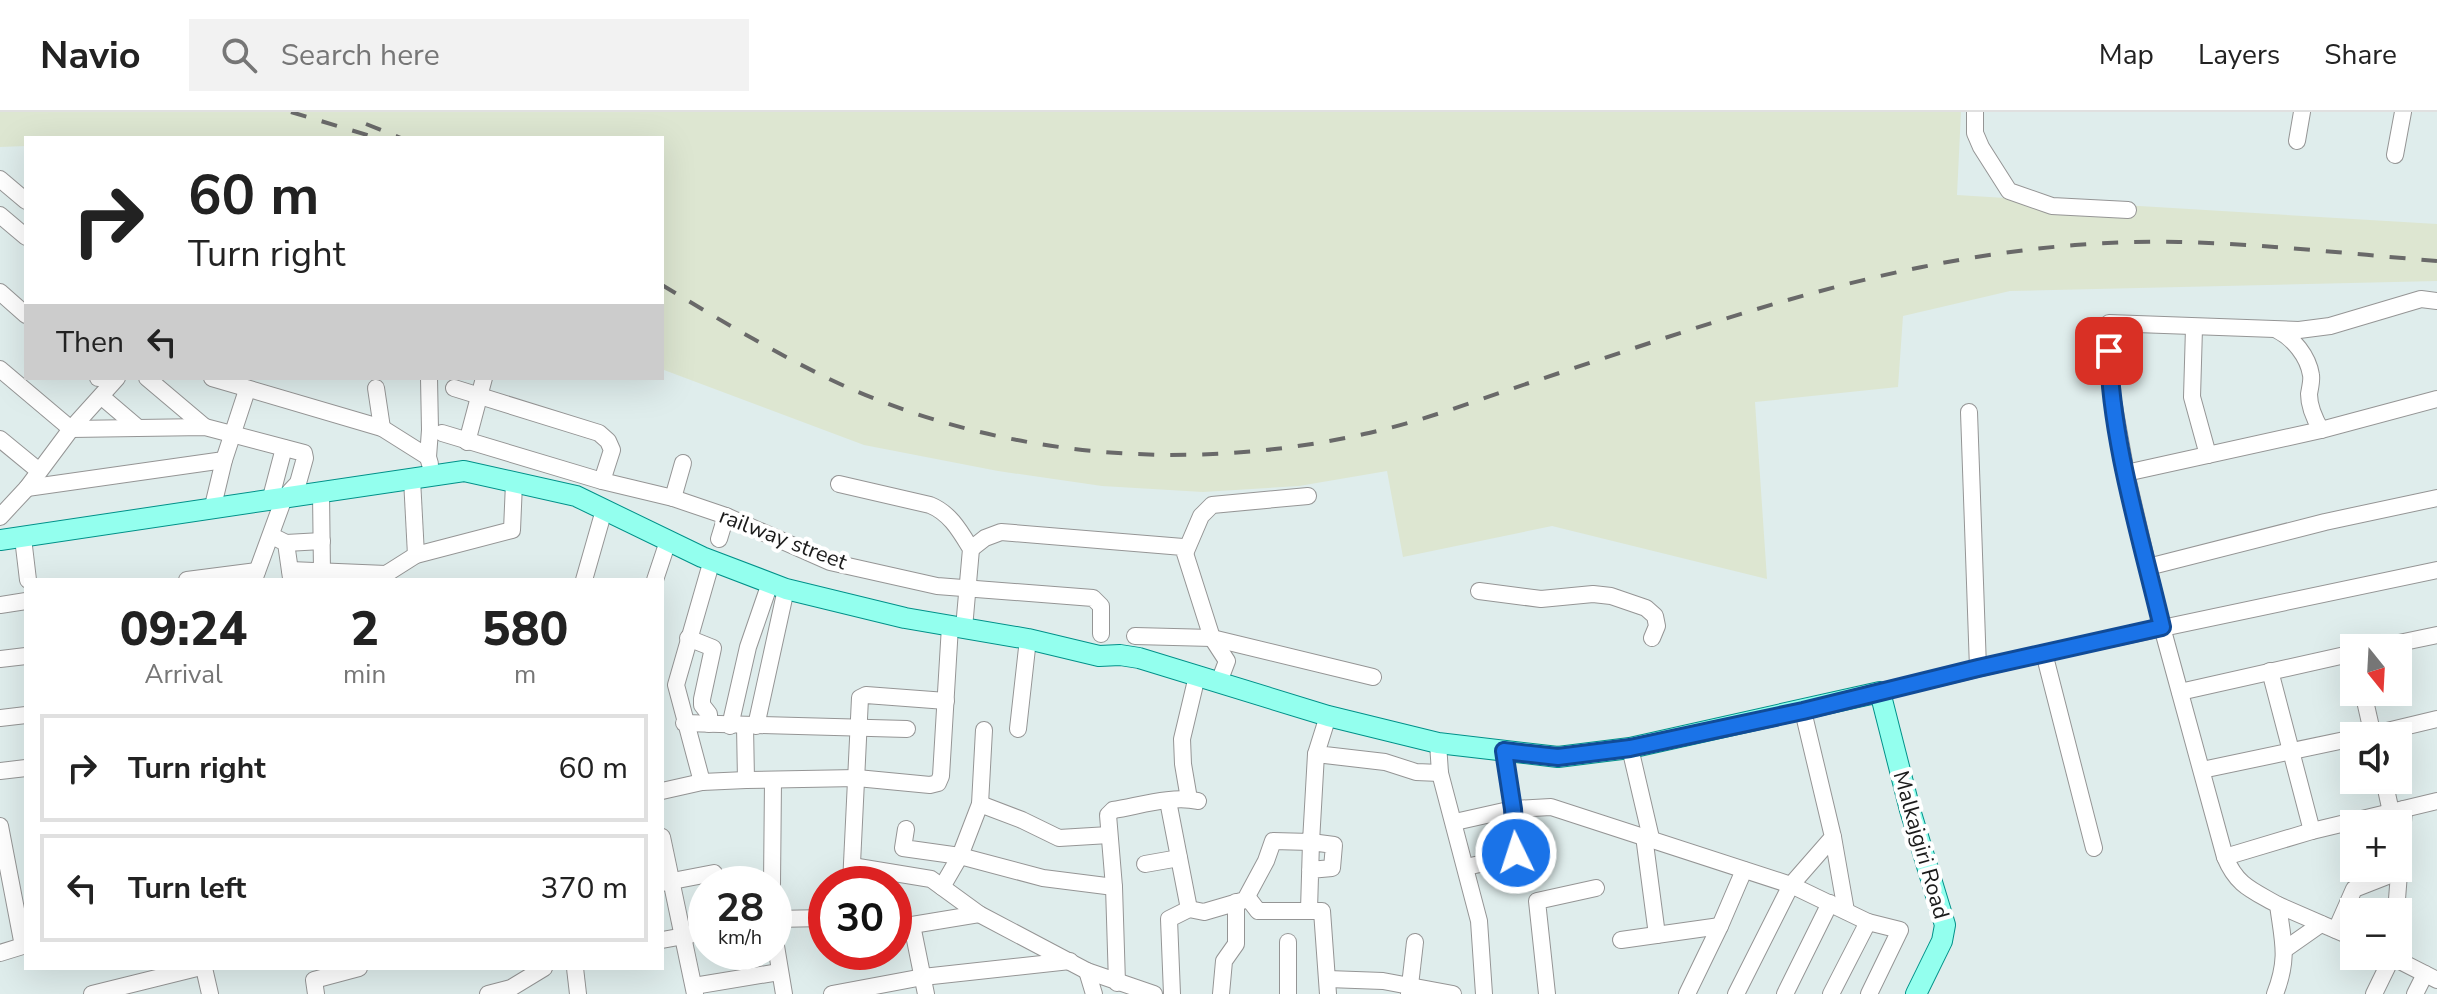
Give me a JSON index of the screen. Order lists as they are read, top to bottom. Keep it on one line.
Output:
{"streets":{"main road":["Malkajgiri Road"],"street":["railway street"]},"north":"bottom","page":{"header":"Navio","search":"Search here","nav":["Map","Layers","Share"],"turn":["60 m","Turn right"],"then":"Then","eta":["09:24","Arrival","2","min","580","m"],"map_buttons":["+","−"],"list":[{"name":"Turn right","value":"60 m"},{"name":"Turn left","value":"370 m"}],"speed":"28 km/h","limit":"30"}}
